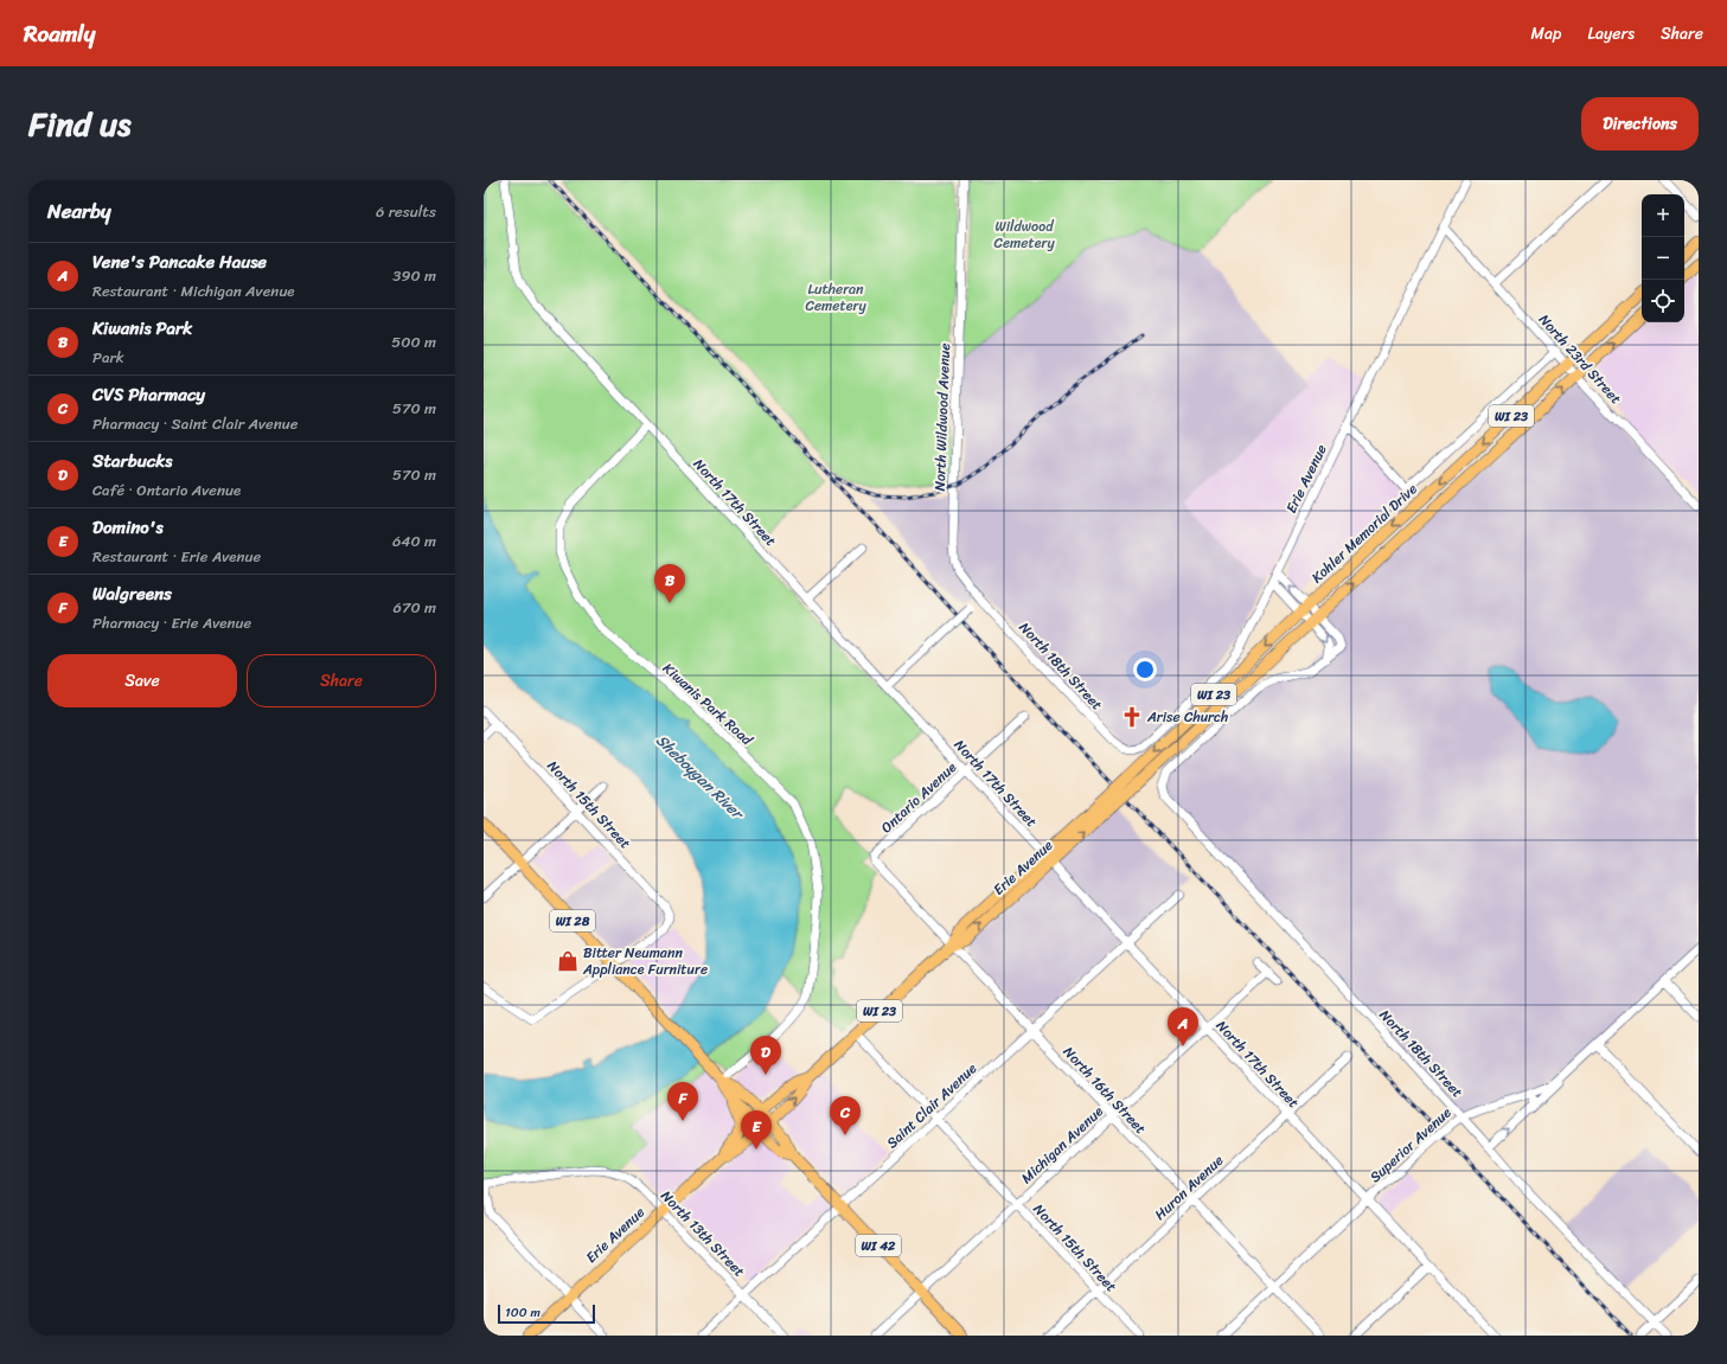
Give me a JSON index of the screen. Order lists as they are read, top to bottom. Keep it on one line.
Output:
{"streets":{"main road":["WI 23","Erie Avenue","Kohler Memorial Drive","WI 28","WI 42"],"street":["North 23rd Street","North Wildwood Avenue","North 17th Street","North 18th Street","Kiwanis Park Road","Ontario Avenue","North 15th Street","North 16th Street","Saint Clair Avenue","Michigan Avenue","Superior Avenue","Huron Avenue","North 13th Street"]},"crossings":[["North 23rd Street","Erie Avenue"],["North 23rd Street","Kohler Memorial Drive"],["North Wildwood Avenue","North 18th Street"],["Erie Avenue","North 17th Street"],["Erie Avenue","Kohler Memorial Drive"],["Erie Avenue","North 18th Street"],["Erie Avenue","North 15th Street"],["Erie Avenue","WI 28"],["Erie Avenue","North 16th Street"],["Erie Avenue","North 13th Street"],["Erie Avenue","WI 42"],["North 17th Street","Kiwanis Park Road"],["North 17th Street","Ontario Avenue"],["North 17th Street","Saint Clair Avenue"],["North 17th Street","Michigan Avenue"],["North 17th Street","Superior Avenue"],["North 17th Street","Huron Avenue"],["North 18th Street","Superior Avenue"],["Kiwanis Park Road","WI 28"],["Ontario Avenue","North 16th Street"],["North 15th Street","WI 28"],["North 15th Street","Saint Clair Avenue"],["North 15th Street","Michigan Avenue"],["North 15th Street","Huron Avenue"],["WI 28","WI 42"],["North 16th Street","Saint Clair Avenue"],["North 16th Street","Michigan Avenue"],["North 16th Street","Superior Avenue"],["North 16th Street","Huron Avenue"],["Saint Clair Avenue","North 13th Street"],["Saint Clair Avenue","WI 42"],["Michigan Avenue","WI 42"]],"water":["Sheboygan River"],"parks":["Wildwood Cemetery","Lutheran Cemetery"],"places":{"church":["Arise Church"],"shop":["Bitter Neumann Appliance Furniture"]},"scale_bar":"100 m","page":{"header":"Roamly","nav":["Map","Layers","Share"],"title":"Find us","buttons":["Directions",["Save","Share"]],"heading":["Nearby","6 results"],"map_buttons":["+","−"],"list":[{"mark":"A","name":"Vene's Pancake Hause","note":"Restaurant · Michigan Avenue","value":"390 m"},{"mark":"B","name":"Kiwanis Park","note":"Park","value":"500 m"},{"mark":"C","name":"CVS Pharmacy","note":"Pharmacy · Saint Clair Avenue","value":"570 m"},{"mark":"D","name":"Starbucks","note":"Café · Ontario Avenue","value":"570 m"},{"mark":"E","name":"Domino's","note":"Restaurant · Erie Avenue","value":"640 m"},{"mark":"F","name":"Walgreens","note":"Pharmacy · Erie Avenue","value":"670 m"}],"pins":["B","A","D","F","C","E"],"scale":"100 m"}}
